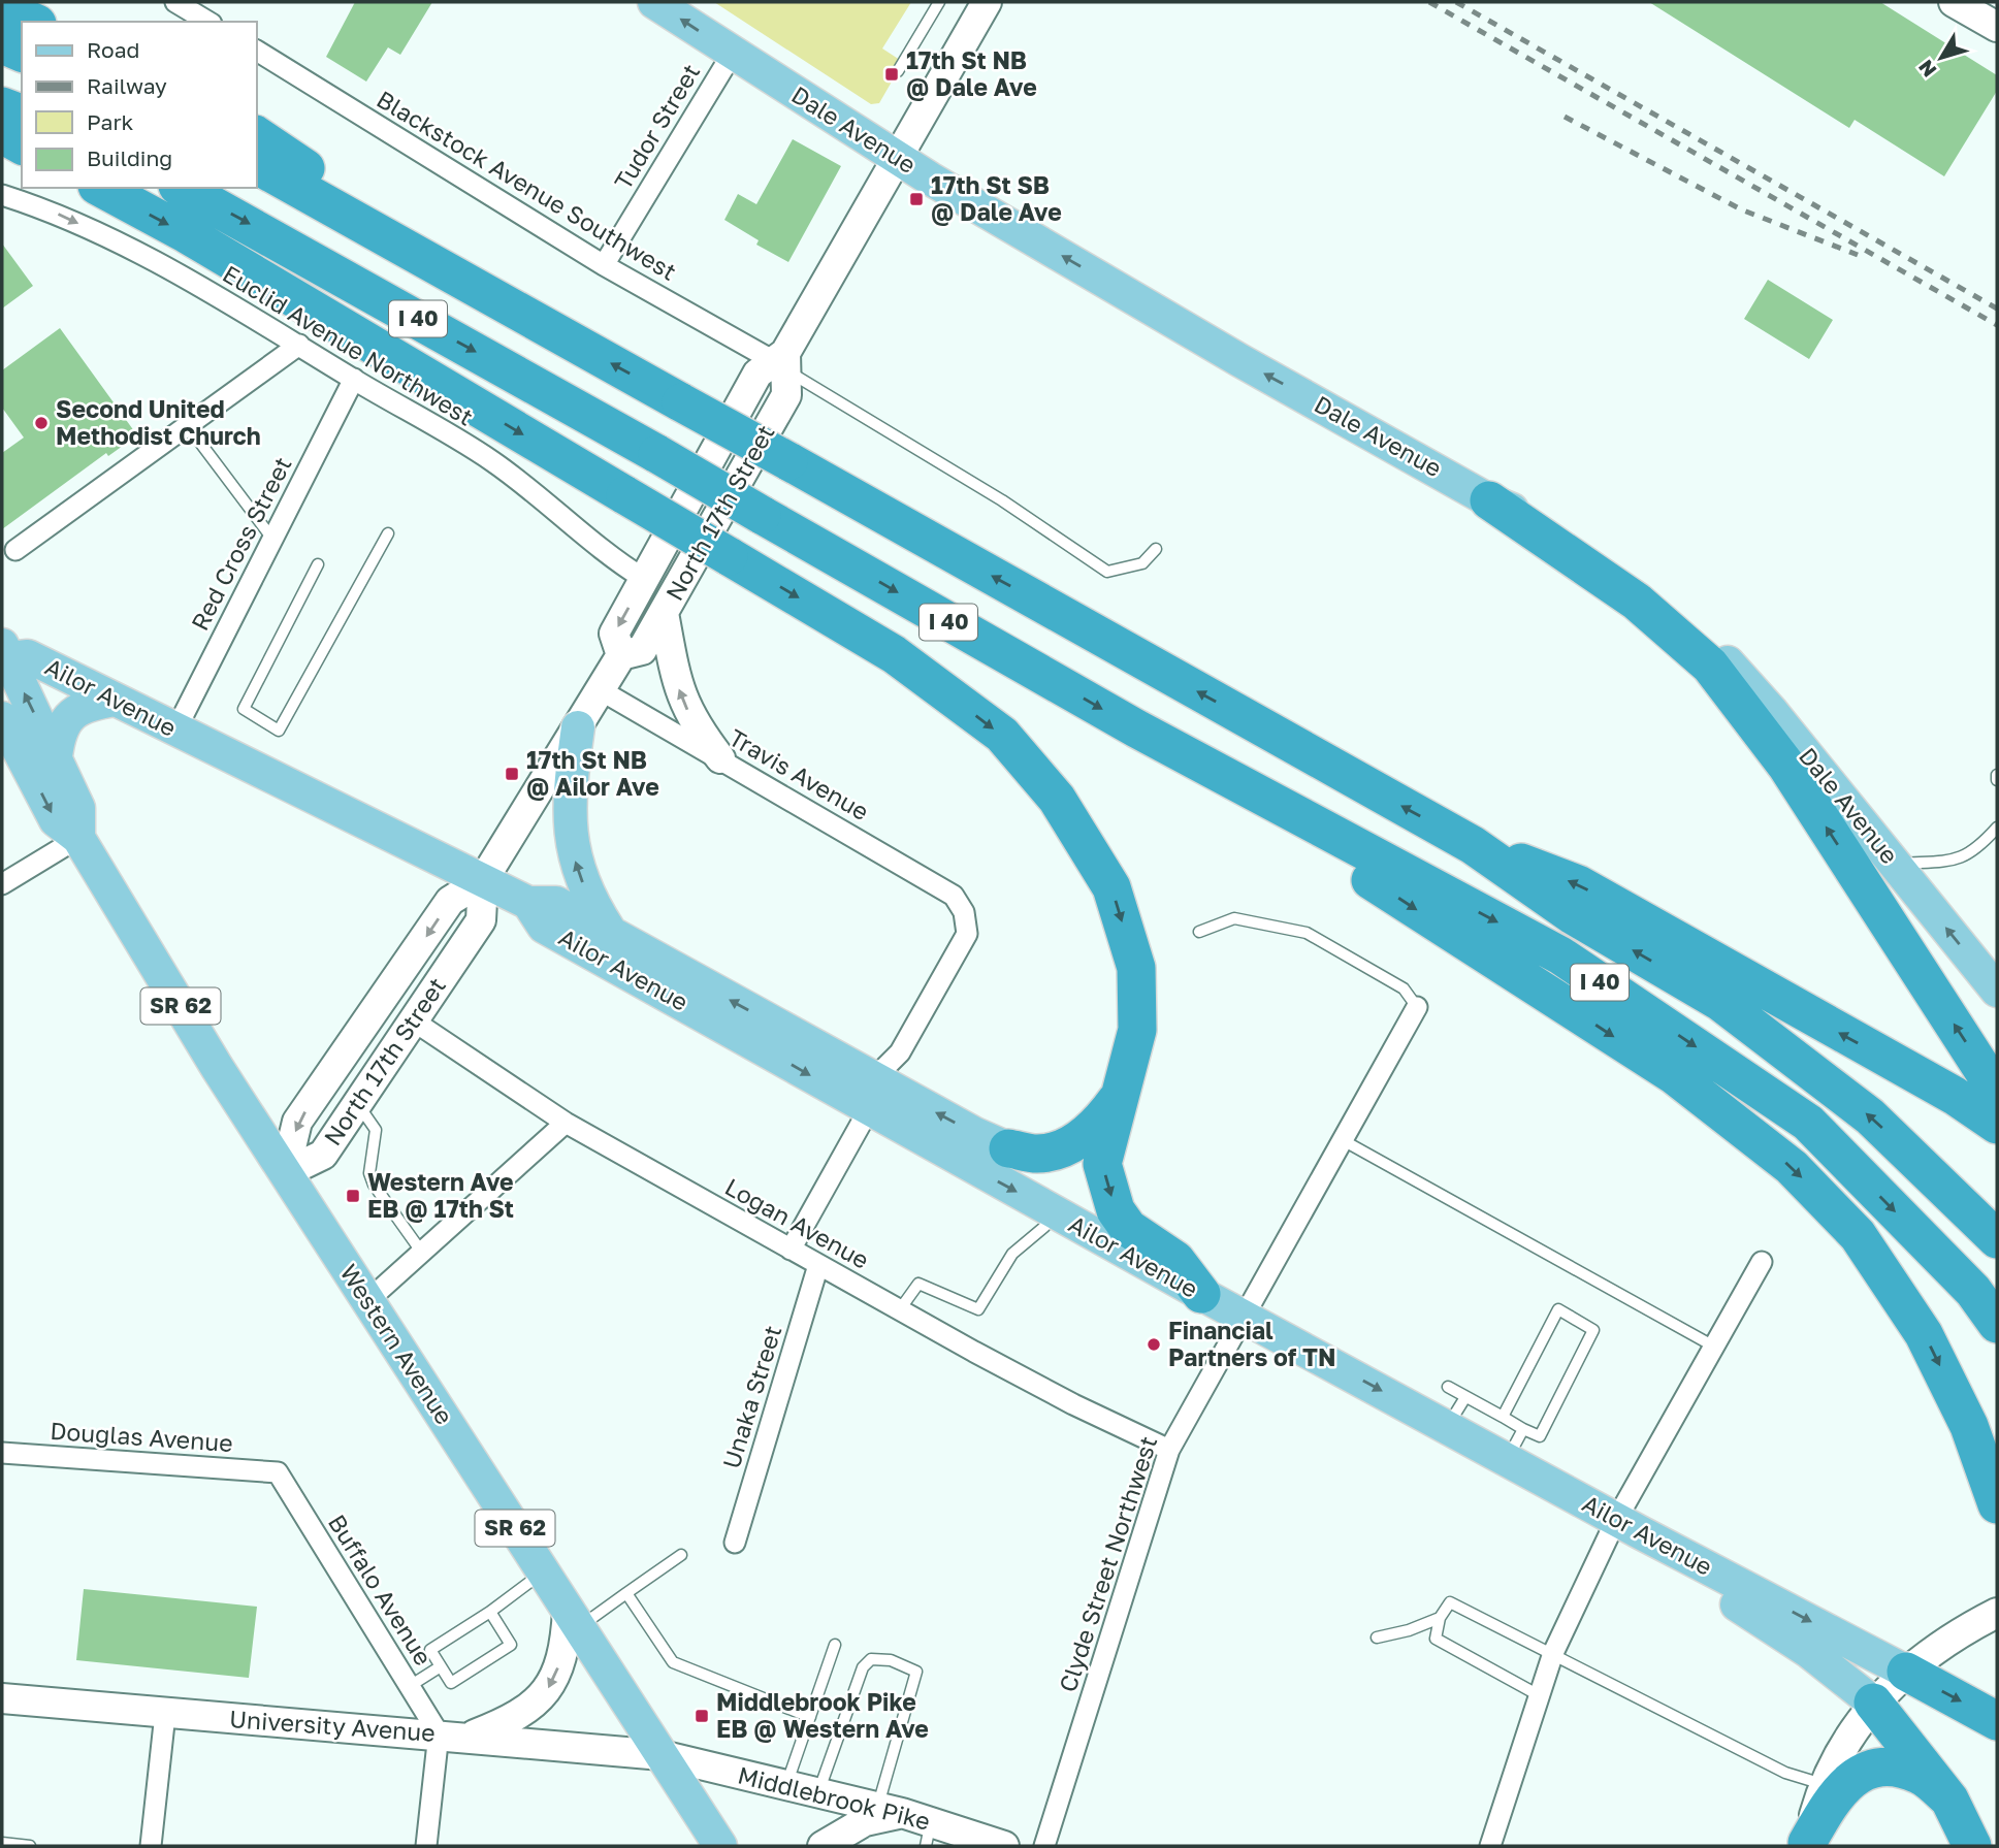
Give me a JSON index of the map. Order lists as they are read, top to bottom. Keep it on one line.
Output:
{"streets":{"highway":["I 40"],"main road":["Dale Avenue","North 17th Street","Ailor Avenue","SR 62","Western Avenue","University Avenue","Middlebrook Pike"],"street":["Tudor Street","Blackstock Avenue Southwest","Euclid Avenue Northwest","Red Cross Street","Travis Avenue","Logan Avenue","Unaka Street","Douglas Avenue","Clyde Street Northwest","Buffalo Avenue"]},"crossings":[["Tudor Street","Dale Avenue"],["Tudor Street","Blackstock Avenue Southwest"],["Dale Avenue","North 17th Street"],["Blackstock Avenue Southwest","North 17th Street"],["Euclid Avenue Northwest","North 17th Street"],["Euclid Avenue Northwest","Red Cross Street"],["North 17th Street","Ailor Avenue"],["North 17th Street","Travis Avenue"],["North 17th Street","Logan Avenue"],["North 17th Street","Western Avenue"],["Red Cross Street","Ailor Avenue"],["Ailor Avenue","Travis Avenue"],["Ailor Avenue","Western Avenue"],["Ailor Avenue","Clyde Street Northwest"],["Logan Avenue","Unaka Street"],["Logan Avenue","Clyde Street Northwest"],["Western Avenue","University Avenue"],["Western Avenue","Middlebrook Pike"],["Douglas Avenue","Buffalo Avenue"],["Buffalo Avenue","University Avenue"],["University Avenue","Middlebrook Pike"]],"one_way":["Dale Avenue","Euclid Avenue Northwest"],"places":{"transit":["17th St NB @ Dale Ave","17th St SB @ Dale Ave","17th St NB @ Ailor Ave","Western Ave EB @ 17th St","Middlebrook Pike EB @ Western Ave"],"other":["Second United Methodist Church","Financial Partners of TN"]},"legend":["Road","Railway","Park","Building"],"north":"bottom left"}
